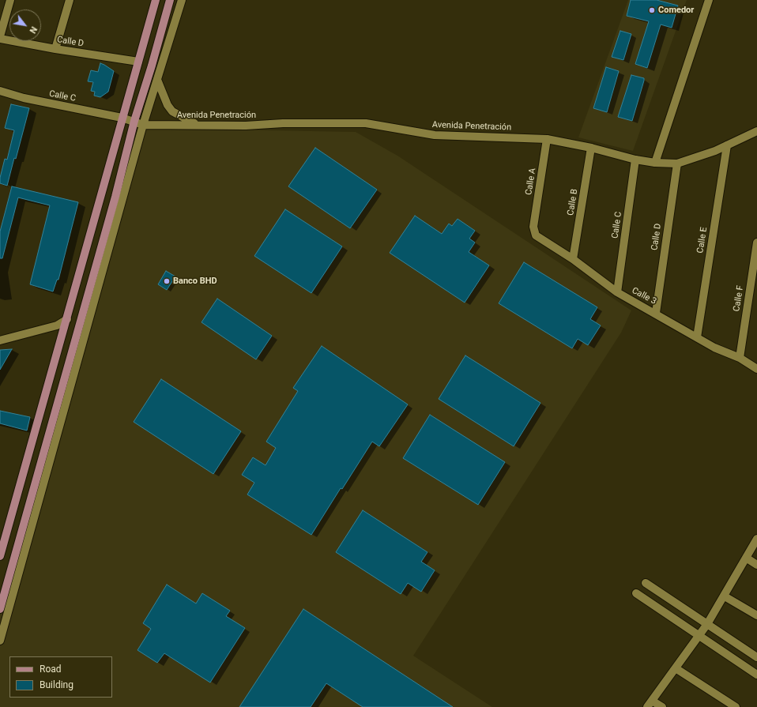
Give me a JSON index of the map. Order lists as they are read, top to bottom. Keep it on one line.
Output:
{"streets":{"street":["Calle D","Calle C","Avenida Penetración","Calle A","Calle B","Calle E","Calle 3","Calle F"]},"crossings":[["Calle D","Avenida Penetración"],["Calle D","Calle 3"],["Calle C","Avenida Penetración"],["Calle C","Calle 3"],["Avenida Penetración","Calle A"],["Avenida Penetración","Calle B"],["Avenida Penetración","Calle E"],["Calle A","Calle 3"],["Calle B","Calle 3"],["Calle E","Calle 3"],["Calle 3","Calle F"]],"places":["Comedor","Banco BHD"],"legend":["Road","Building"],"north":"bottom right"}
